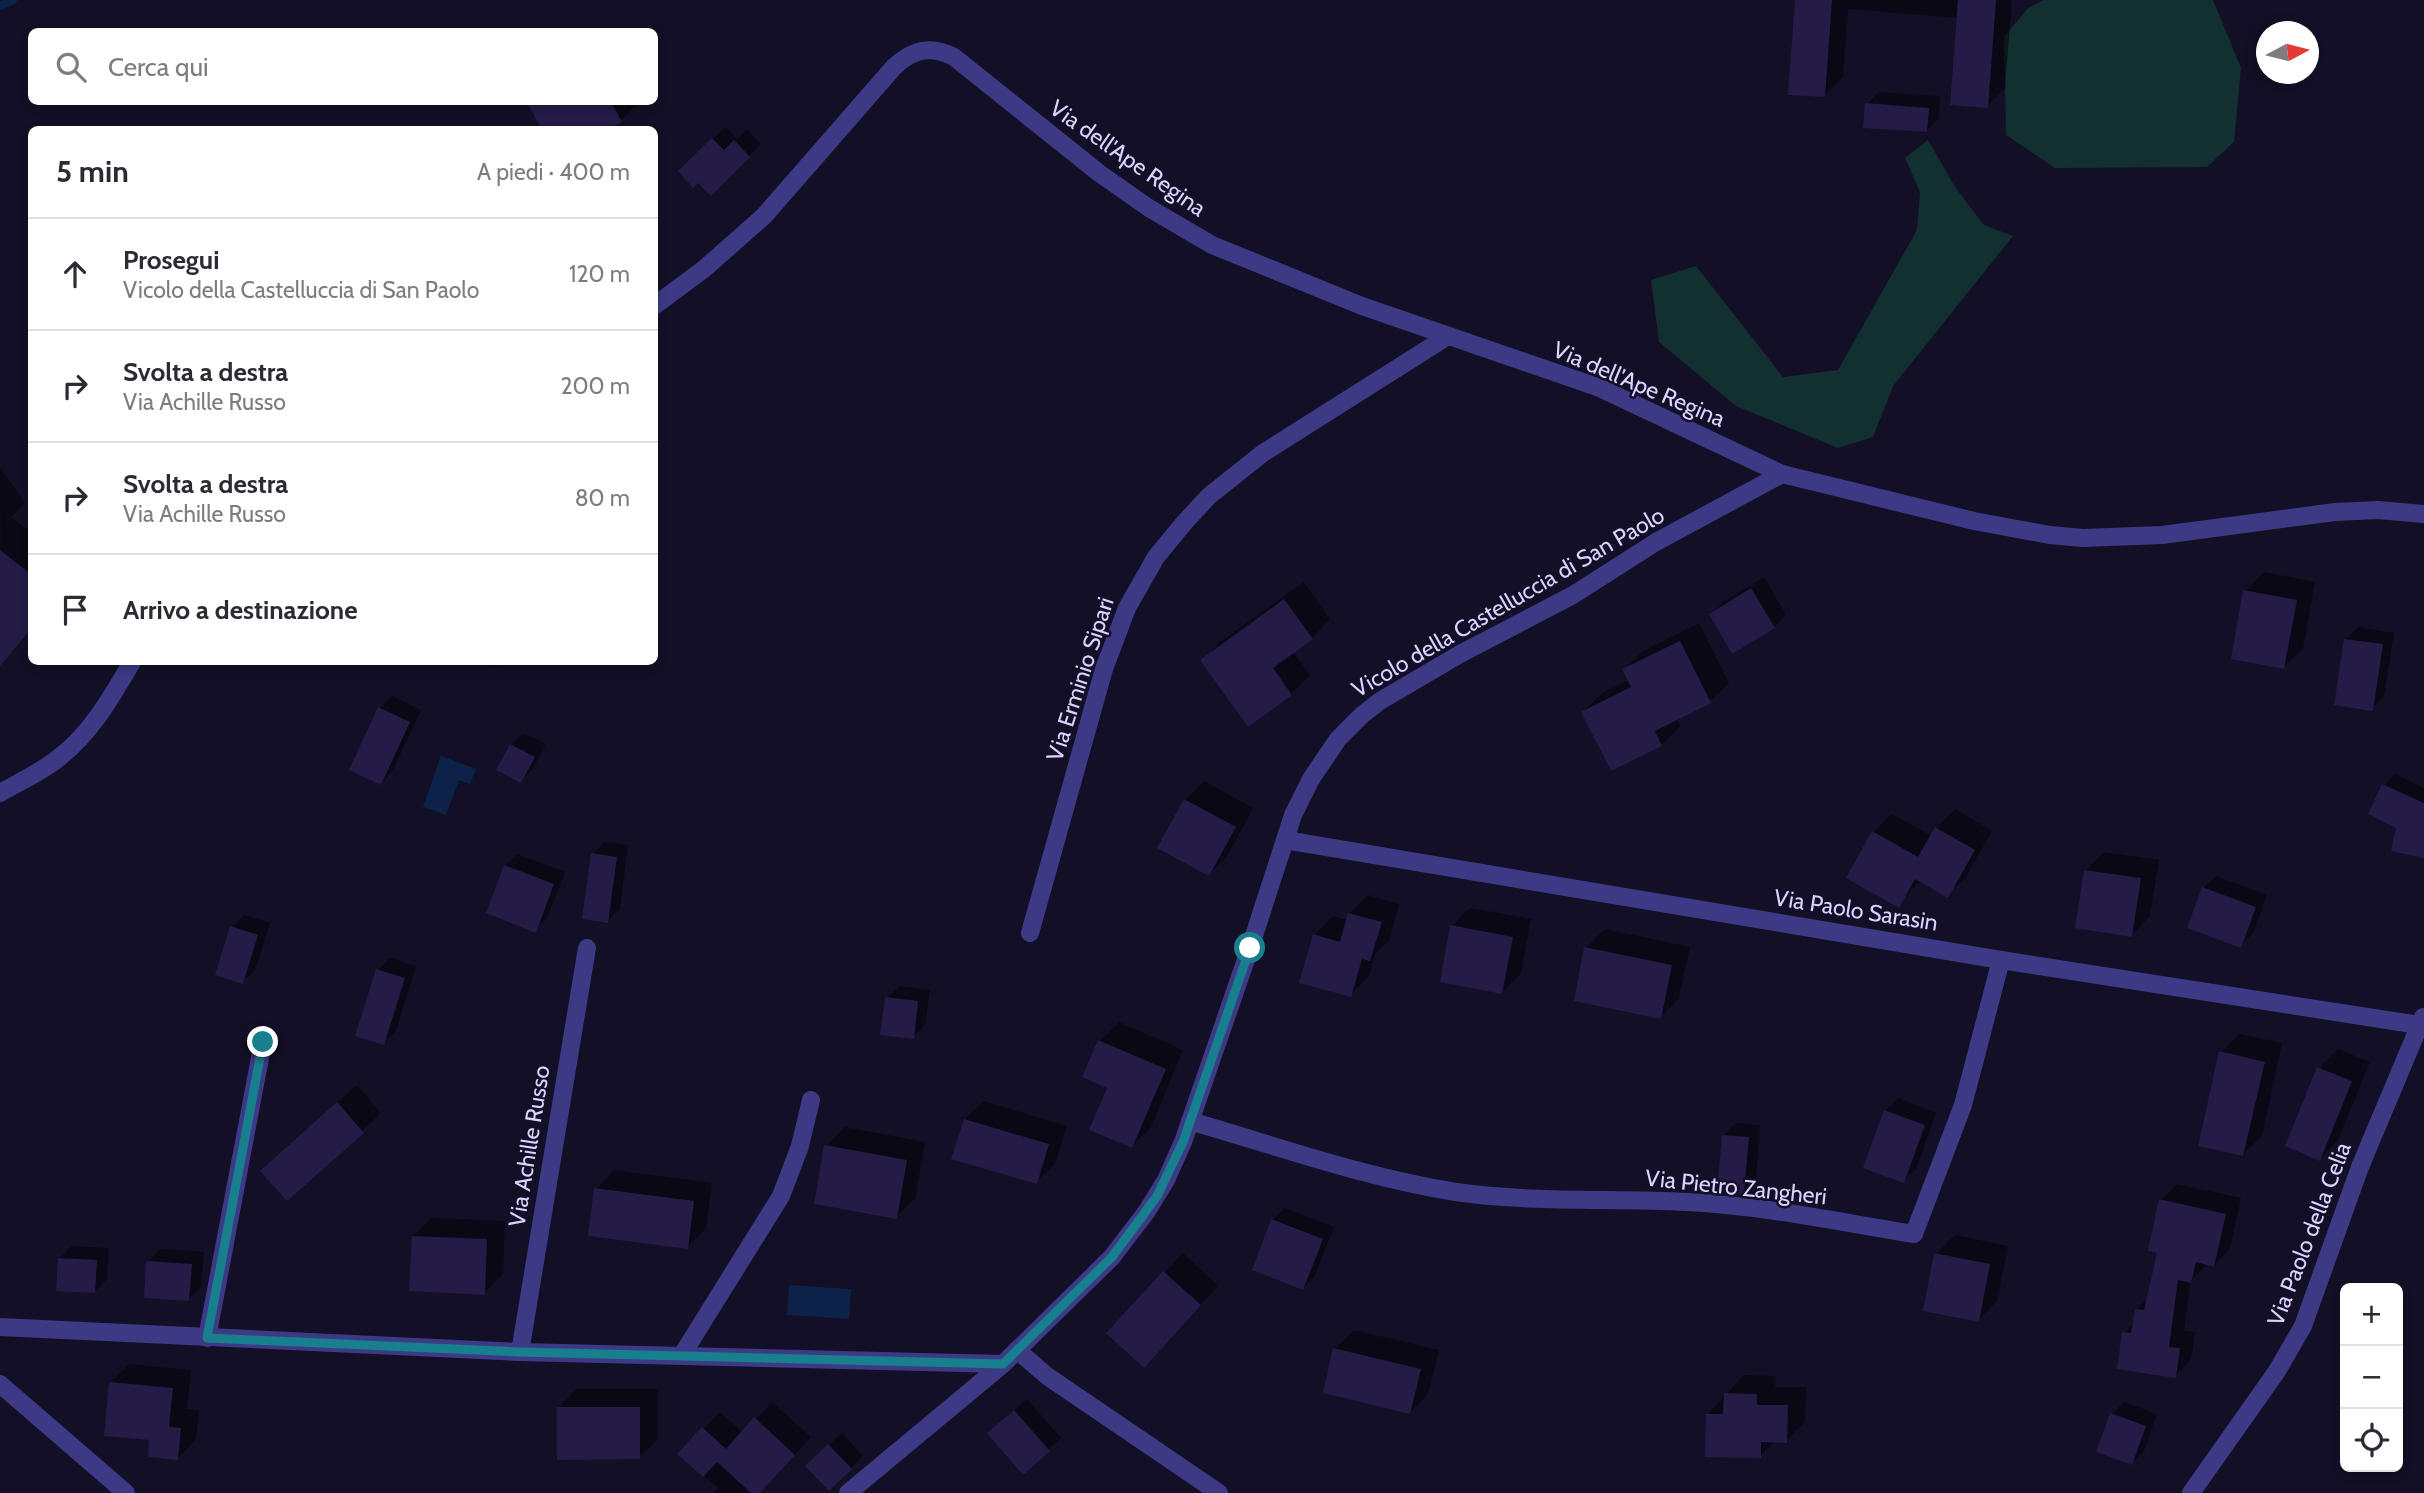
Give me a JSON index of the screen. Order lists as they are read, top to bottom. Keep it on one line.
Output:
{"streets":{"street":["Via dell'Ape Regina","Vicolo della Castelluccia di San Paolo","Via Erminio Sipari","Via Paolo Sarasin","Via Achille Russo","Via Pietro Zangheri","Via Paolo della Celia"]},"crossings":[["Via dell'Ape Regina","Vicolo della Castelluccia di San Paolo"],["Via dell'Ape Regina","Via Erminio Sipari"],["Vicolo della Castelluccia di San Paolo","Via Paolo Sarasin"],["Vicolo della Castelluccia di San Paolo","Via Pietro Zangheri"],["Via Paolo Sarasin","Via Pietro Zangheri"],["Via Paolo Sarasin","Via Paolo della Celia"]],"north":"right","page":{"search":"Cerca qui","heading":["5 min","A piedi · 400 m"],"list":[["Prosegui","Vicolo della Castelluccia di San Paolo","120 m"],["Svolta a destra","Via Achille Russo","200 m"],["Svolta a destra","Via Achille Russo","80 m"],"Arrivo a destinazione"],"map_buttons":["+","−"]}}
